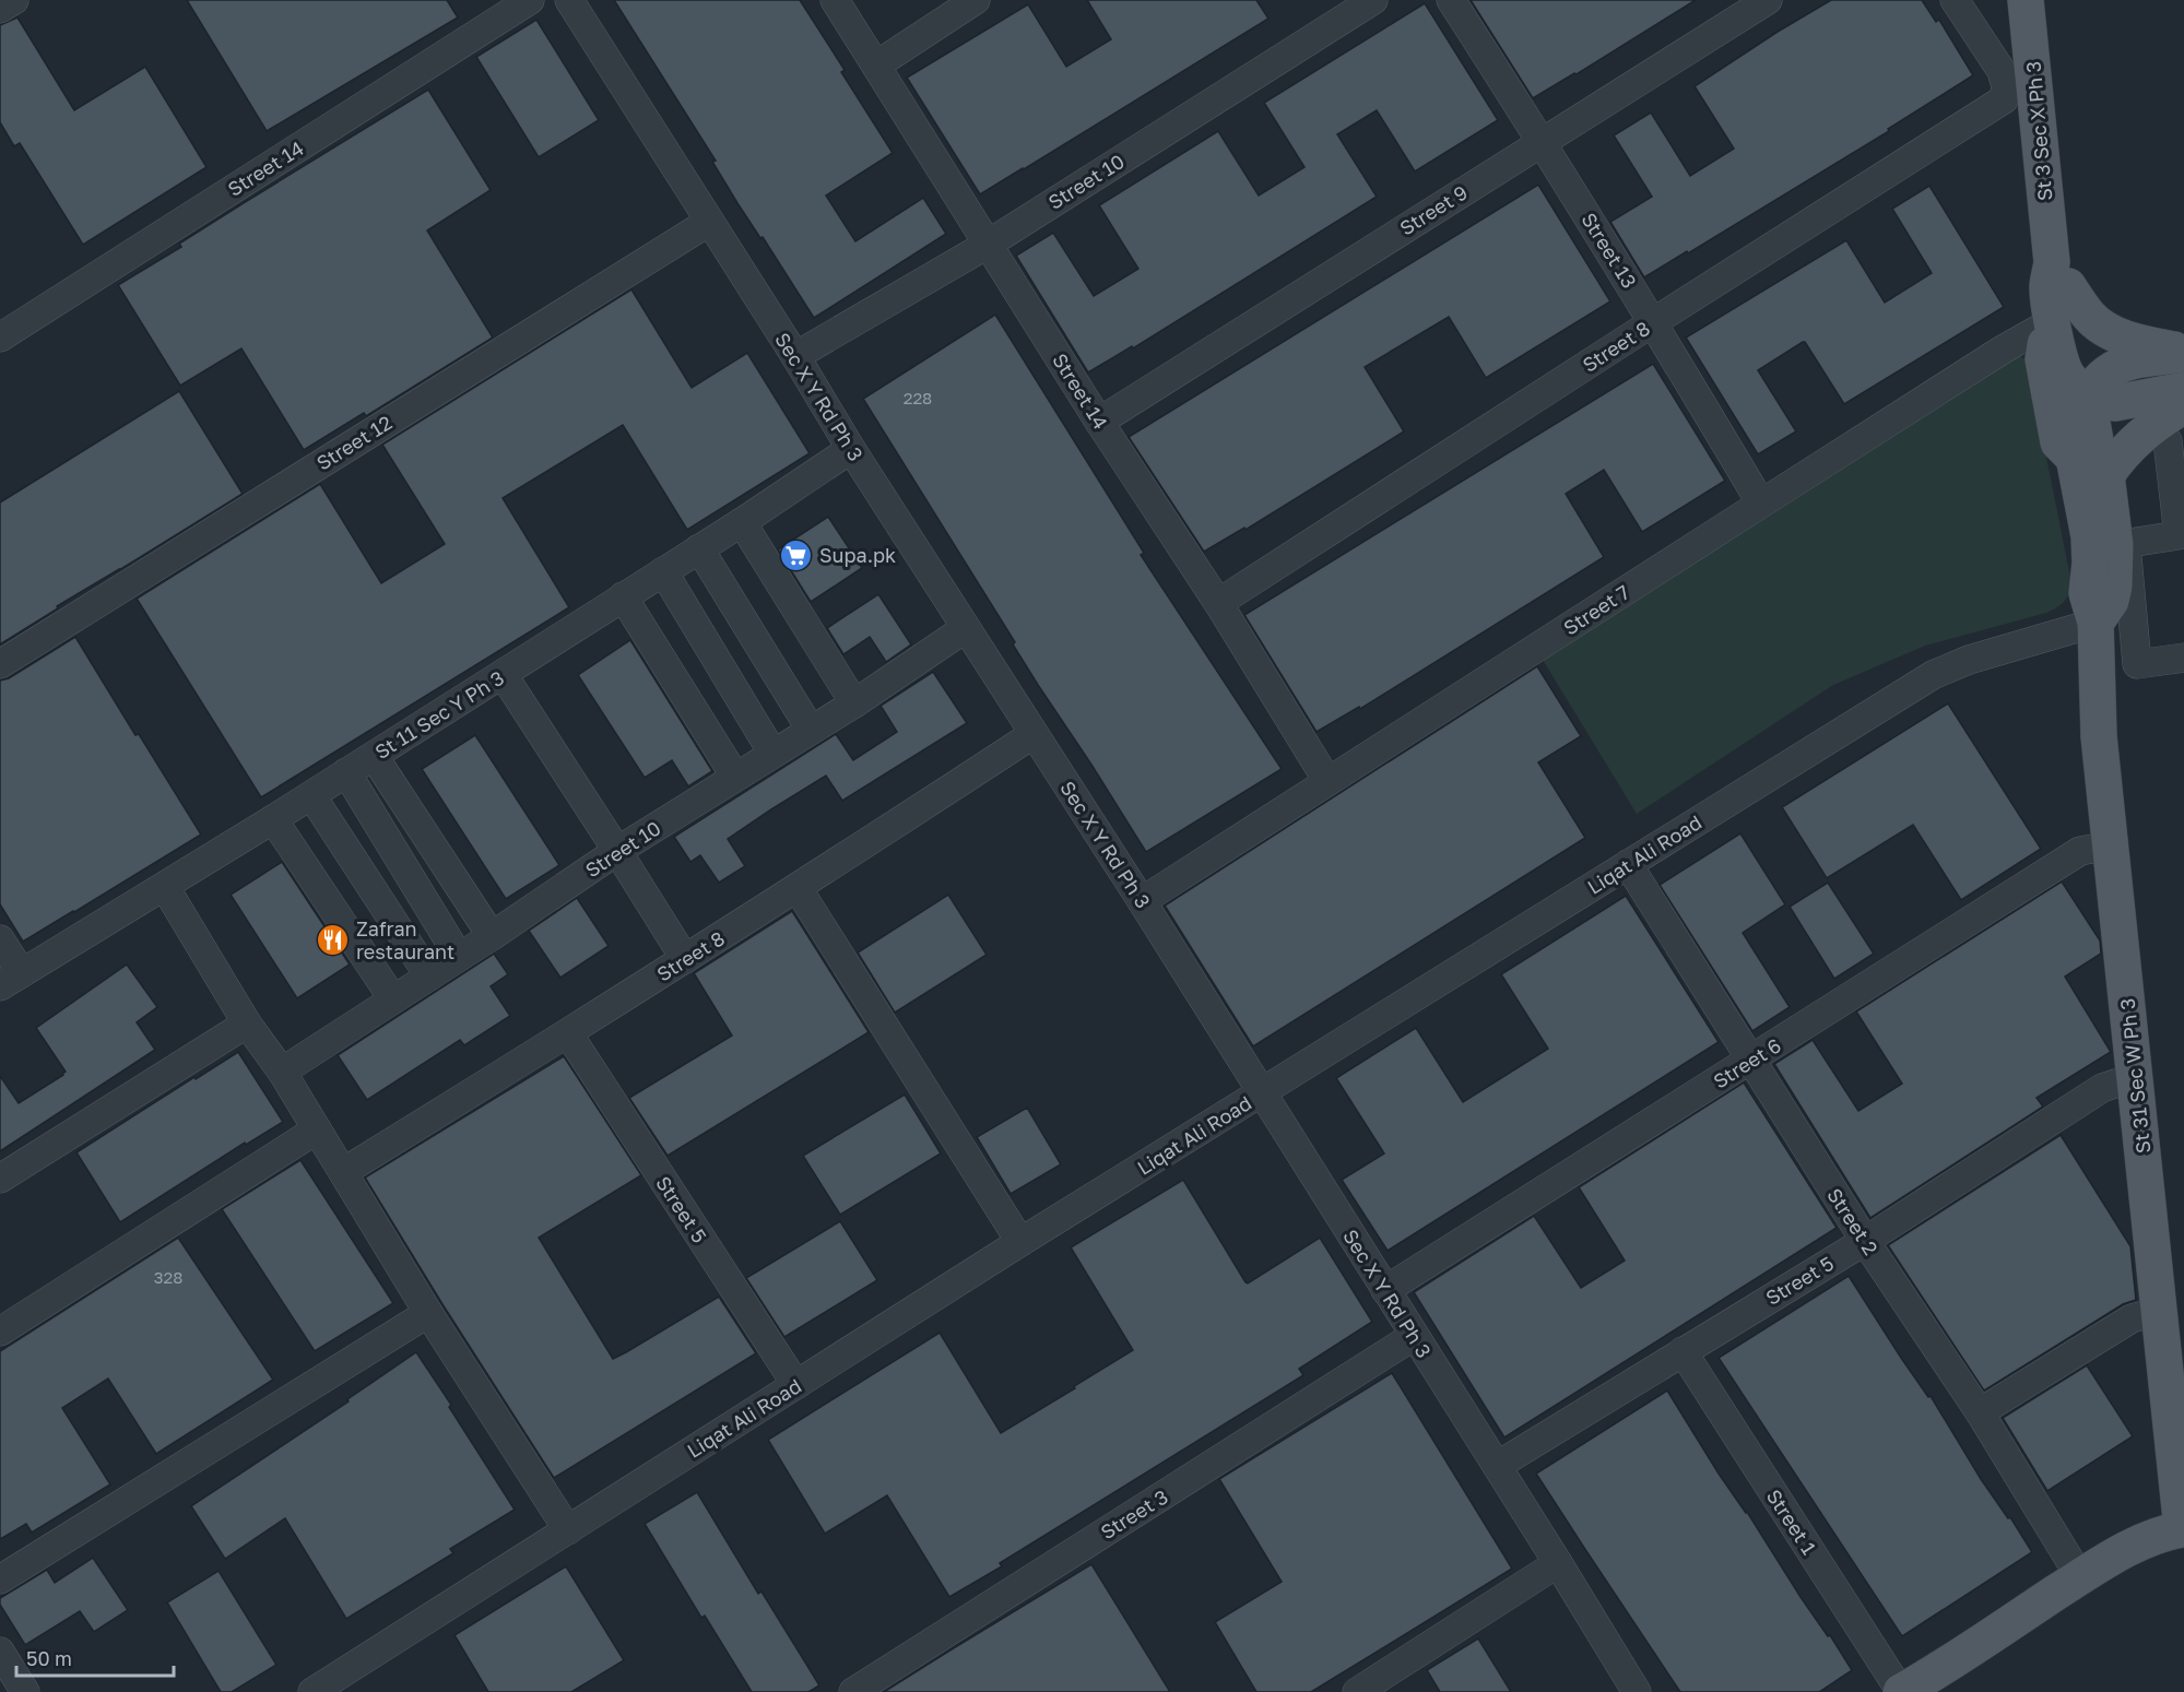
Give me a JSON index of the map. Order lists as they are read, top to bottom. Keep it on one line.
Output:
{"streets":{"main road":["St 3 Sec X Ph 3","St 31 Sec W Ph 3"],"street":["Street 14","Street 10","Street 9","Street 13","Street 8","Sec X Y Rd Ph 3","Street 12","Street 7","St 11 Sec Y Ph 3","Liqat Ali Road","Street 6","Street 5","Street 2","Street 3","Street 1"]},"crossings":[["St 3 Sec X Ph 3","Street 8"],["St 3 Sec X Ph 3","Street 7"],["St 3 Sec X Ph 3","St 31 Sec W Ph 3"],["Street 14","Street 10"],["Street 14","Street 9"],["Street 14","Street 8"],["Street 14","Street 7"],["Street 10","Sec X Y Rd Ph 3"],["Street 9","Street 13"],["Street 13","Street 8"],["Street 13","Street 7"],["Street 8","Sec X Y Rd Ph 3"],["Street 8","Street 5"],["Sec X Y Rd Ph 3","Street 12"],["Sec X Y Rd Ph 3","Street 7"],["Sec X Y Rd Ph 3","St 11 Sec Y Ph 3"],["Sec X Y Rd Ph 3","Liqat Ali Road"],["Sec X Y Rd Ph 3","Street 6"],["Sec X Y Rd Ph 3","Street 5"],["Sec X Y Rd Ph 3","Street 3"],["Liqat Ali Road","St 31 Sec W Ph 3"],["Liqat Ali Road","Street 5"],["Liqat Ali Road","Street 2"],["Street 6","St 31 Sec W Ph 3"],["Street 6","Street 2"],["St 31 Sec W Ph 3","Street 5"],["Street 5","Street 2"],["Street 5","Street 1"]],"places":{"supermarket":["Supa.pk"],"restaurant":["Zafran restaurant"]},"house_numbers":["228","328"],"scale_bar":"50 m"}
